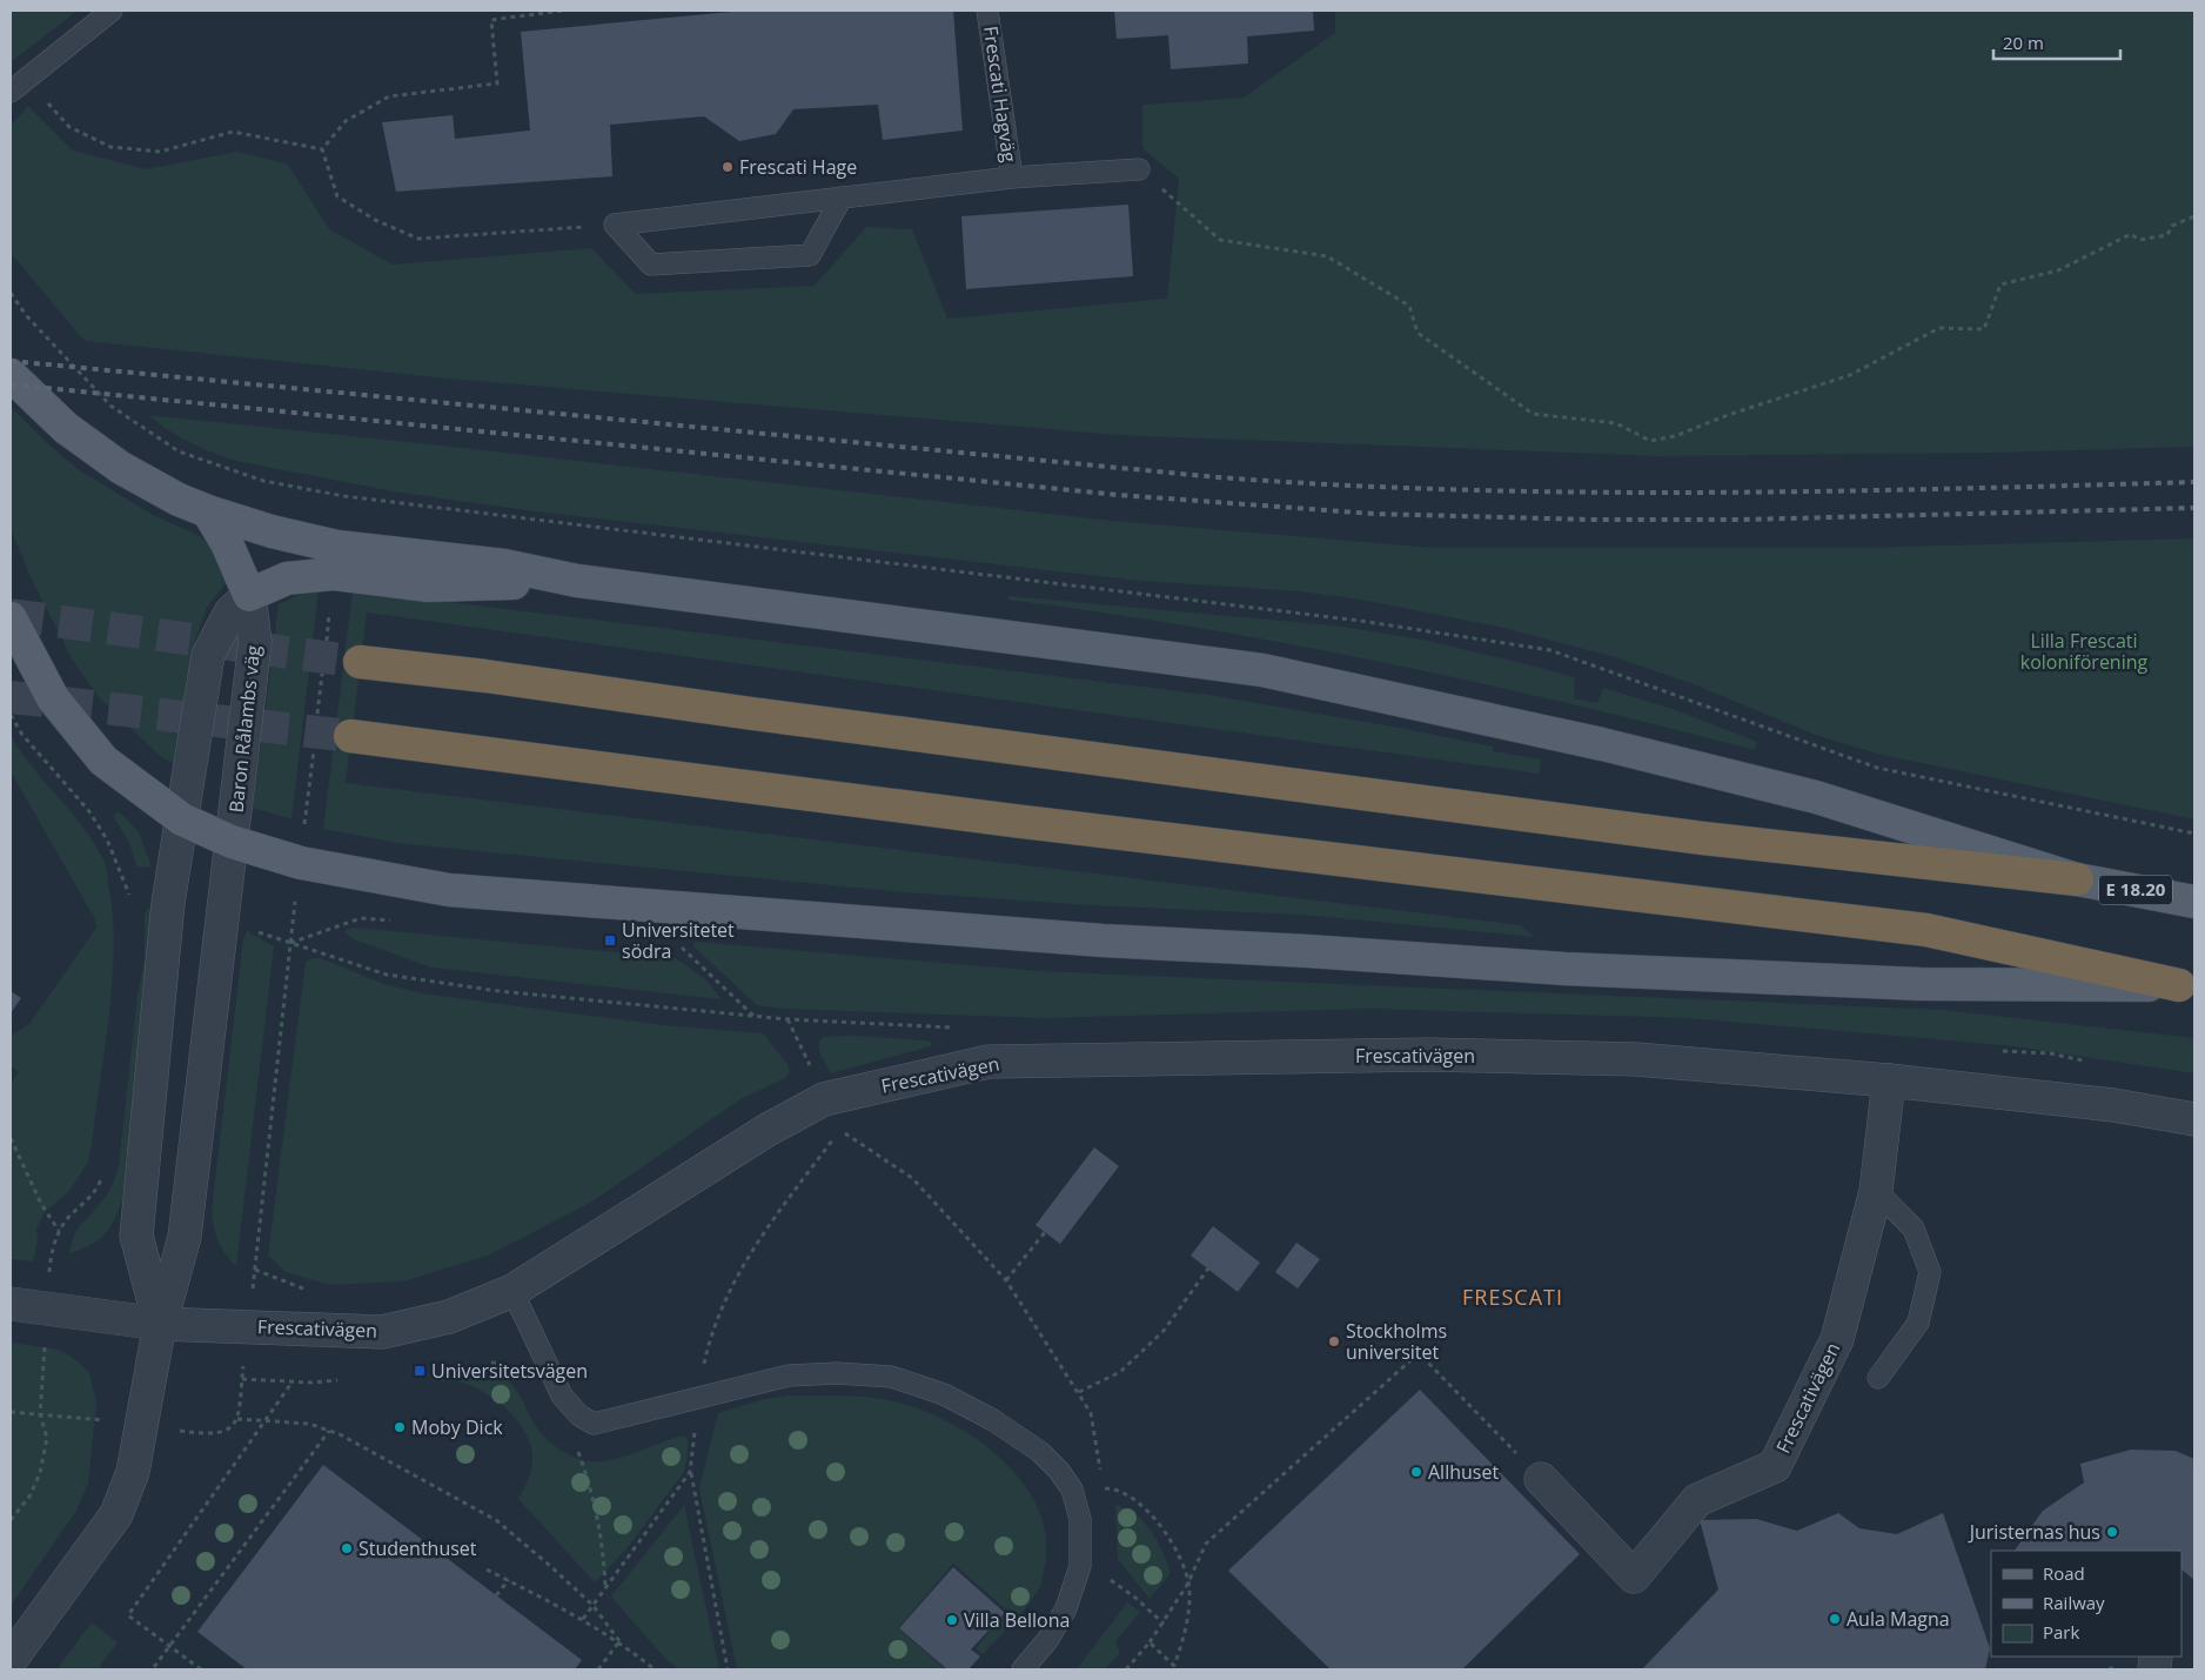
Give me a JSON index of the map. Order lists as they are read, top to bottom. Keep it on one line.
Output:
{"streets":{"main road":["E 18.20"],"street":["Baron Rålambs väg","Frescativägen"],"lane":["Frescati Hagväg"]},"crossings":[["Baron Rålambs väg","Frescativägen"]],"districts":["FRESCATI"],"parks":["Lilla Frescati koloniförening"],"places":{"other":["Frescati Hage","Stockholms universitet","Moby Dick","Allhuset","Juristernas hus","Studenthuset","Aula Magna","Villa Bellona"],"transit":["Universitetet södra","Universitetsvägen"]},"legend":["Road","Railway","Park"],"scale_bar":"20 m"}
